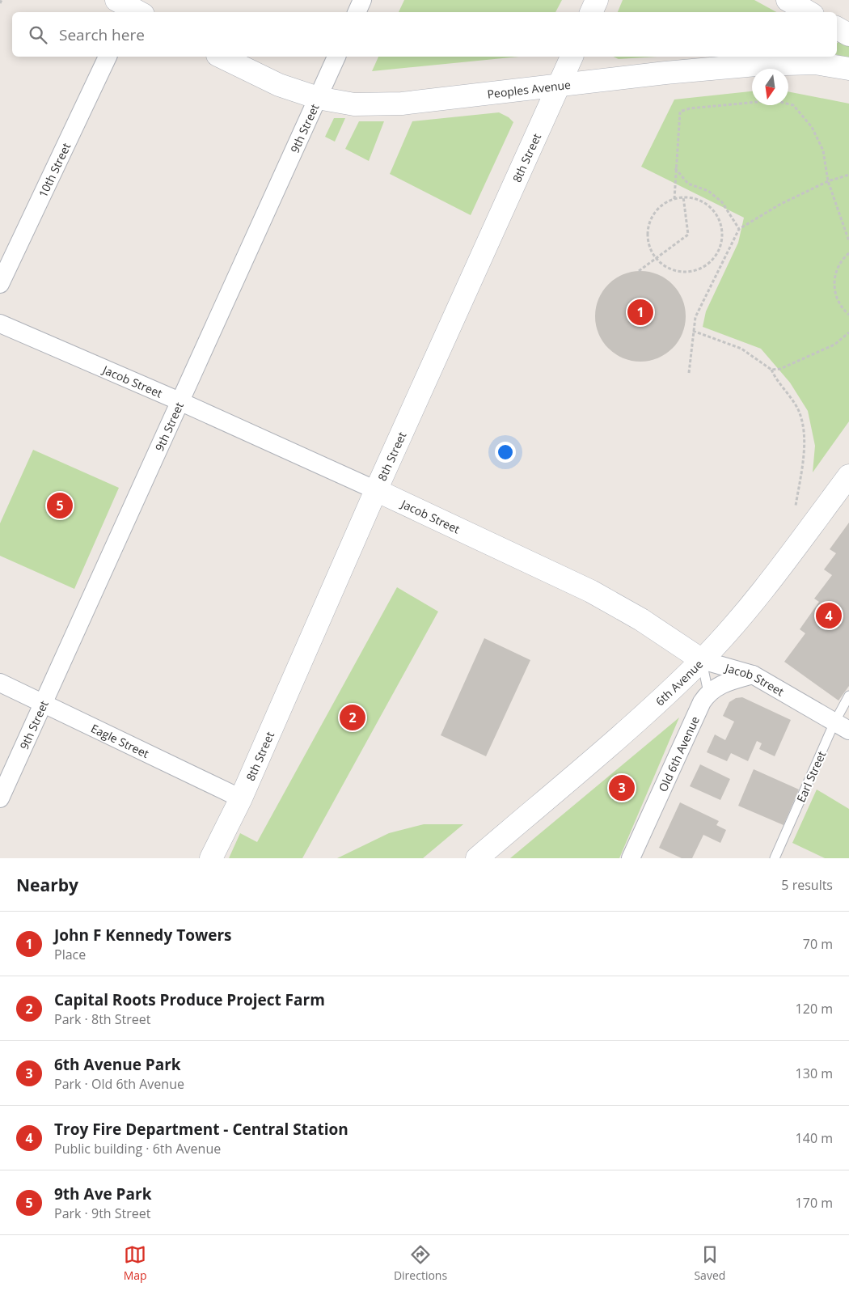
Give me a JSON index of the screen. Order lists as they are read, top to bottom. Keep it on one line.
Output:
{"streets":{"street":["Peoples Avenue","9th Street","8th Street","10th Street","Jacob Street","6th Avenue","Eagle Street","Old 6th Avenue"],"lane":["Earl Street"]},"crossings":[["Peoples Avenue","9th Street"],["Peoples Avenue","8th Street"],["9th Street","Jacob Street"],["9th Street","Eagle Street"],["8th Street","Jacob Street"],["8th Street","Eagle Street"],["Jacob Street","6th Avenue"],["Jacob Street","Old 6th Avenue"],["Jacob Street","Earl Street"]],"north":"bottom","page":{"search":"Search here","pins":["1","5","4","2","3"],"heading":["Nearby","5 results"],"list":[{"mark":"1","name":"John F Kennedy Towers","note":"Place","value":"70 m"},{"mark":"2","name":"Capital Roots Produce Project Farm","note":"Park · 8th Street","value":"120 m"},{"mark":"3","name":"6th Avenue Park","note":"Park · Old 6th Avenue","value":"130 m"},{"mark":"4","name":"Troy Fire Department - Central Station","note":"Public building · 6th Avenue","value":"140 m"},{"mark":"5","name":"9th Ave Park","note":"Park · 9th Street","value":"170 m"}],"nav":["Map","Directions","Saved"]}}
